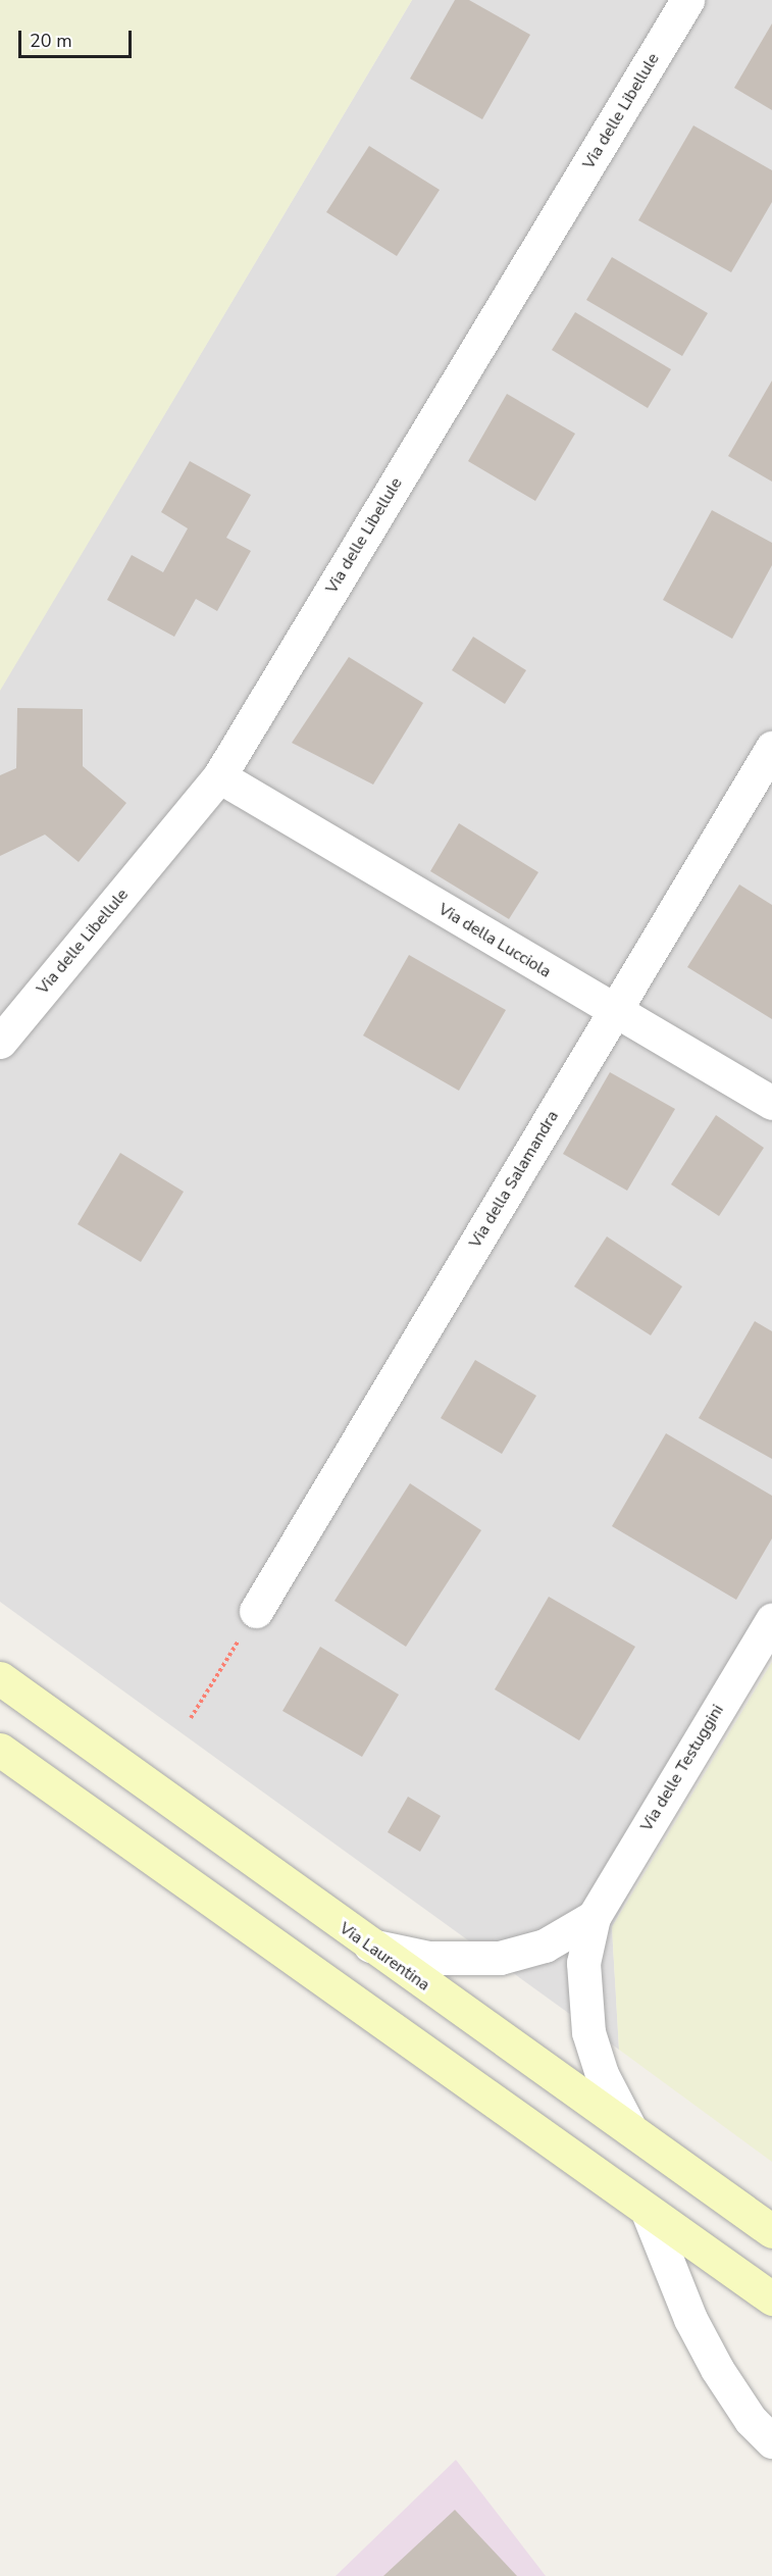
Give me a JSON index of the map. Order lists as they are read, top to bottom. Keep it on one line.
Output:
{"streets":{"main road":["Via Laurentina"],"street":["Via delle Libellule","Via della Lucciola","Via della Salamandra","Via delle Testuggini"]},"crossings":[["Via delle Libellule","Via della Lucciola"],["Via della Lucciola","Via della Salamandra"]],"scale_bar":"20 m"}
